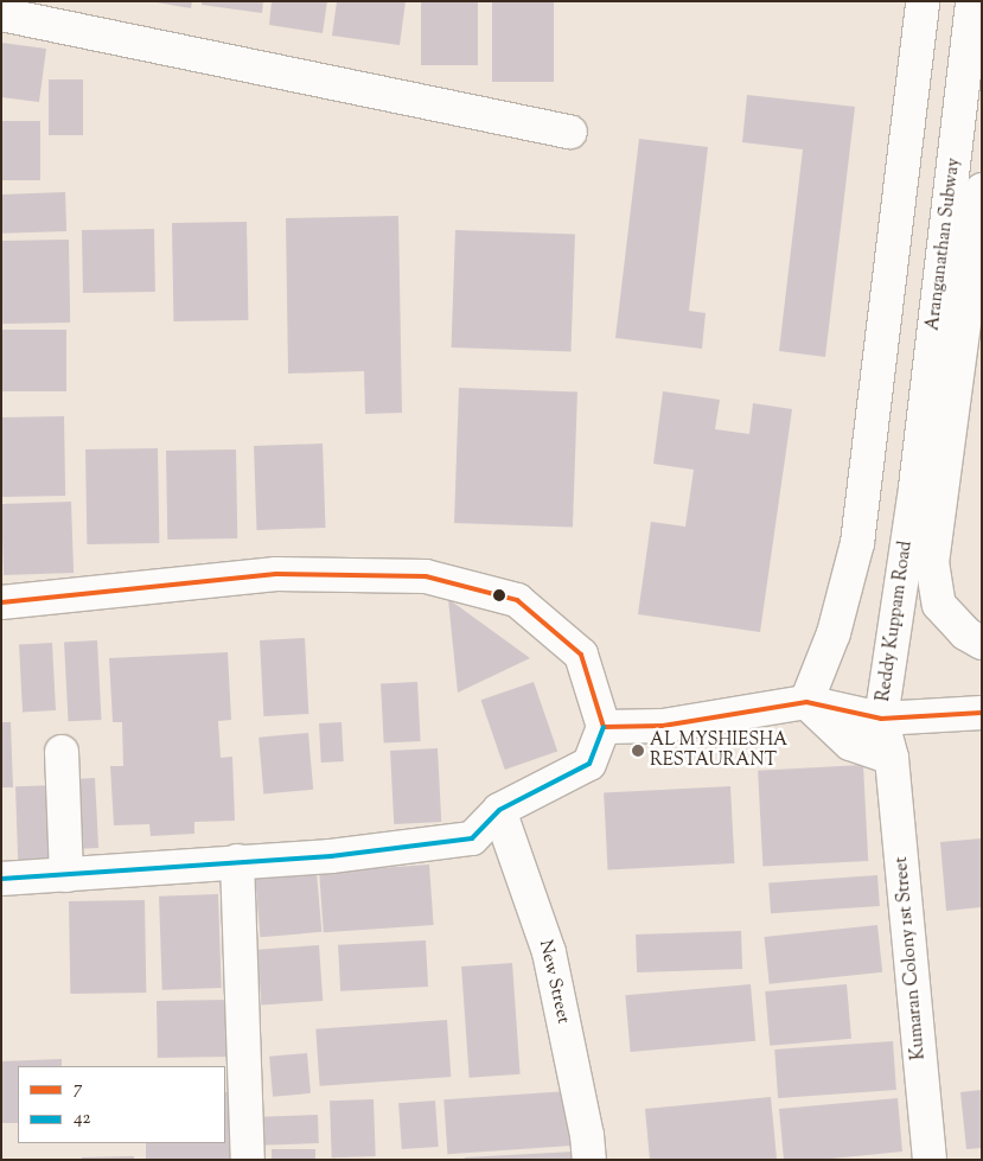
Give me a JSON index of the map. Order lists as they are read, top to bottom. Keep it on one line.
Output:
{"streets":{"main road":["Aranganathan Subway","Reddy Kuppam Road","Kumaran Colony 1st Street","New Street"]},"crossings":[["Aranganathan Subway","Reddy Kuppam Road"],["Reddy Kuppam Road","Kumaran Colony 1st Street"]],"places":["AL MYSHIESHA RESTAURANT"],"lines":["transit line 7","transit line 42"],"legend":["7","42"]}
